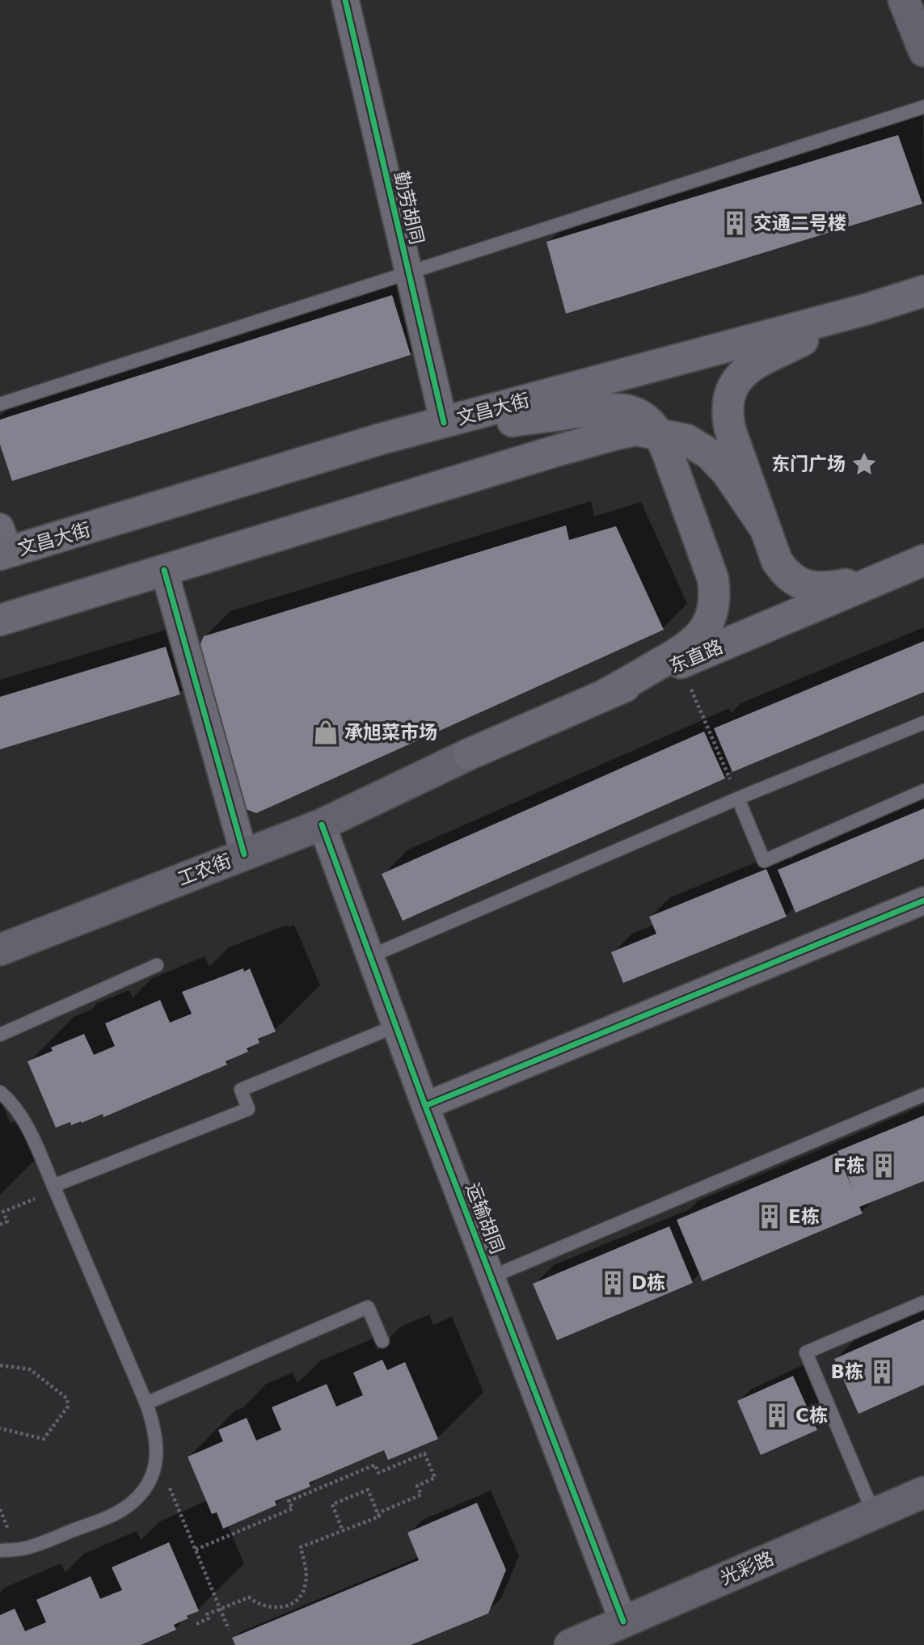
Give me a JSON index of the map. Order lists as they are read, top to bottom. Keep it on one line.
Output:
{"streets":{"main road":["文昌大街","东直路","工农街","光彩路"],"street":["勤劳胡同","运输胡同"]},"crossings":[["勤劳胡同","文昌大街"],["东直路","工农街"],["工农街","运输胡同"],["运输胡同","光彩路"]],"places":{"building":["交通二号楼","F栋","E栋","D栋","B栋","C栋"],"place":["东门广场"],"shop":["承旭菜市场"]}}
